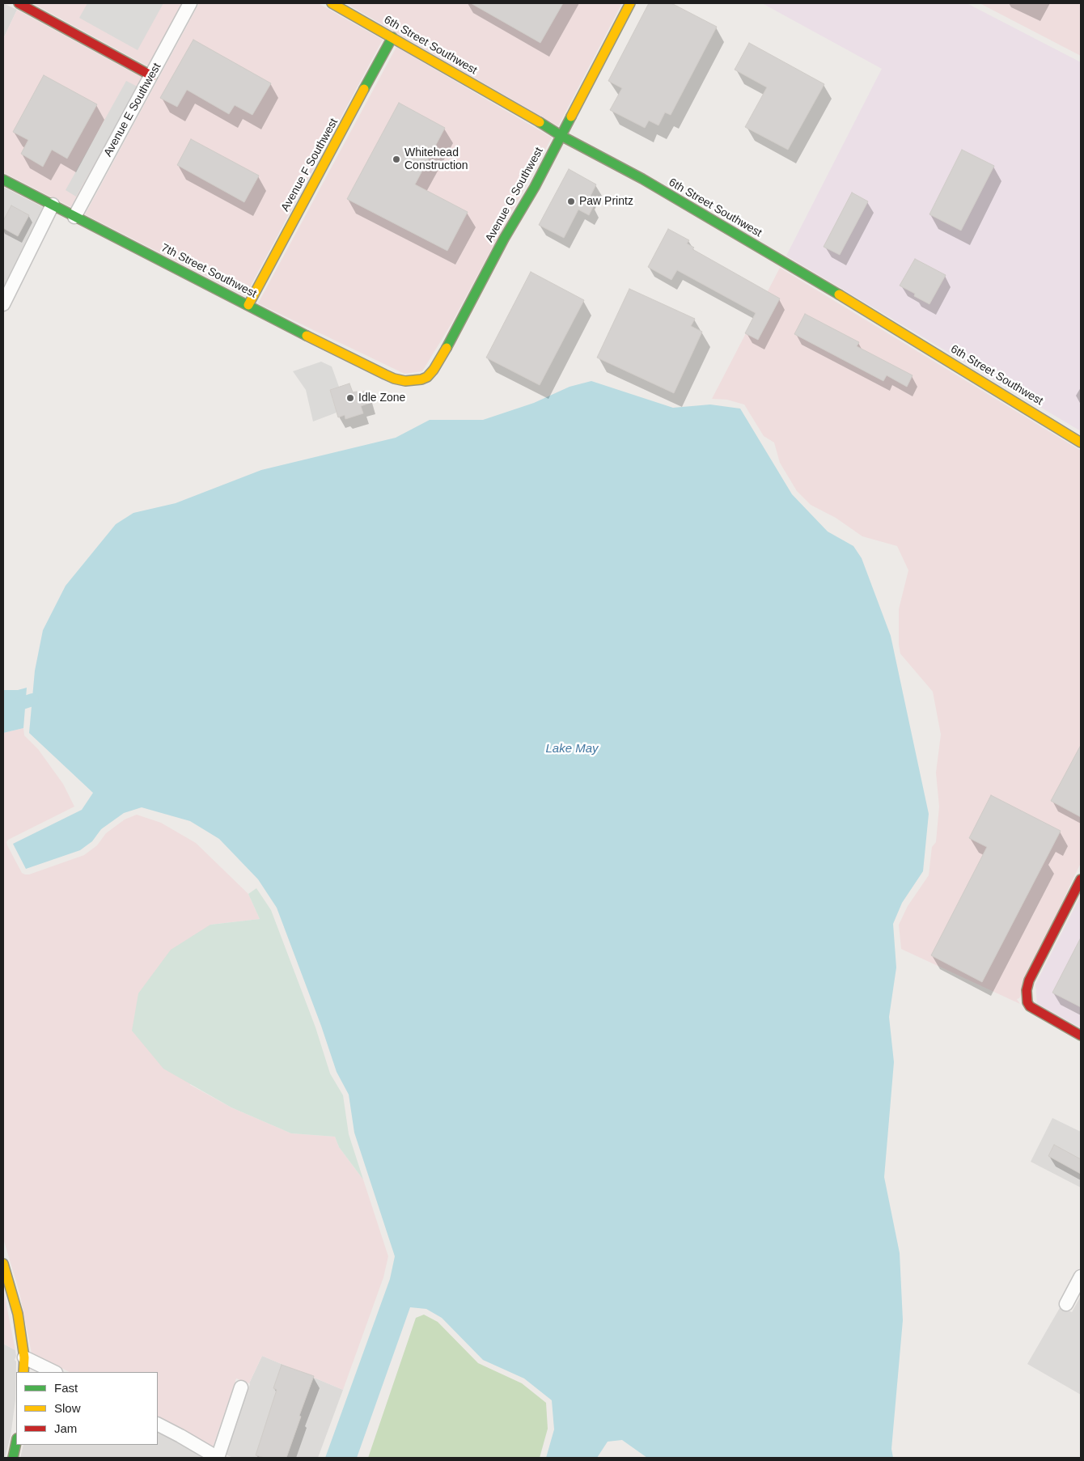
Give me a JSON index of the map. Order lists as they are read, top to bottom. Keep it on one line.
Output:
{"streets":{"street":["6th Street Southwest","Avenue E Southwest","Avenue F Southwest","Avenue G Southwest","7th Street Southwest"]},"crossings":[["6th Street Southwest","Avenue F Southwest"],["6th Street Southwest","Avenue G Southwest"],["Avenue E Southwest","7th Street Southwest"],["Avenue F Southwest","7th Street Southwest"],["Avenue G Southwest","7th Street Southwest"]],"water":["Lake May"],"places":["Whitehead Construction","Paw Printz","Idle Zone"],"legend":["Fast","Slow","Jam"]}
